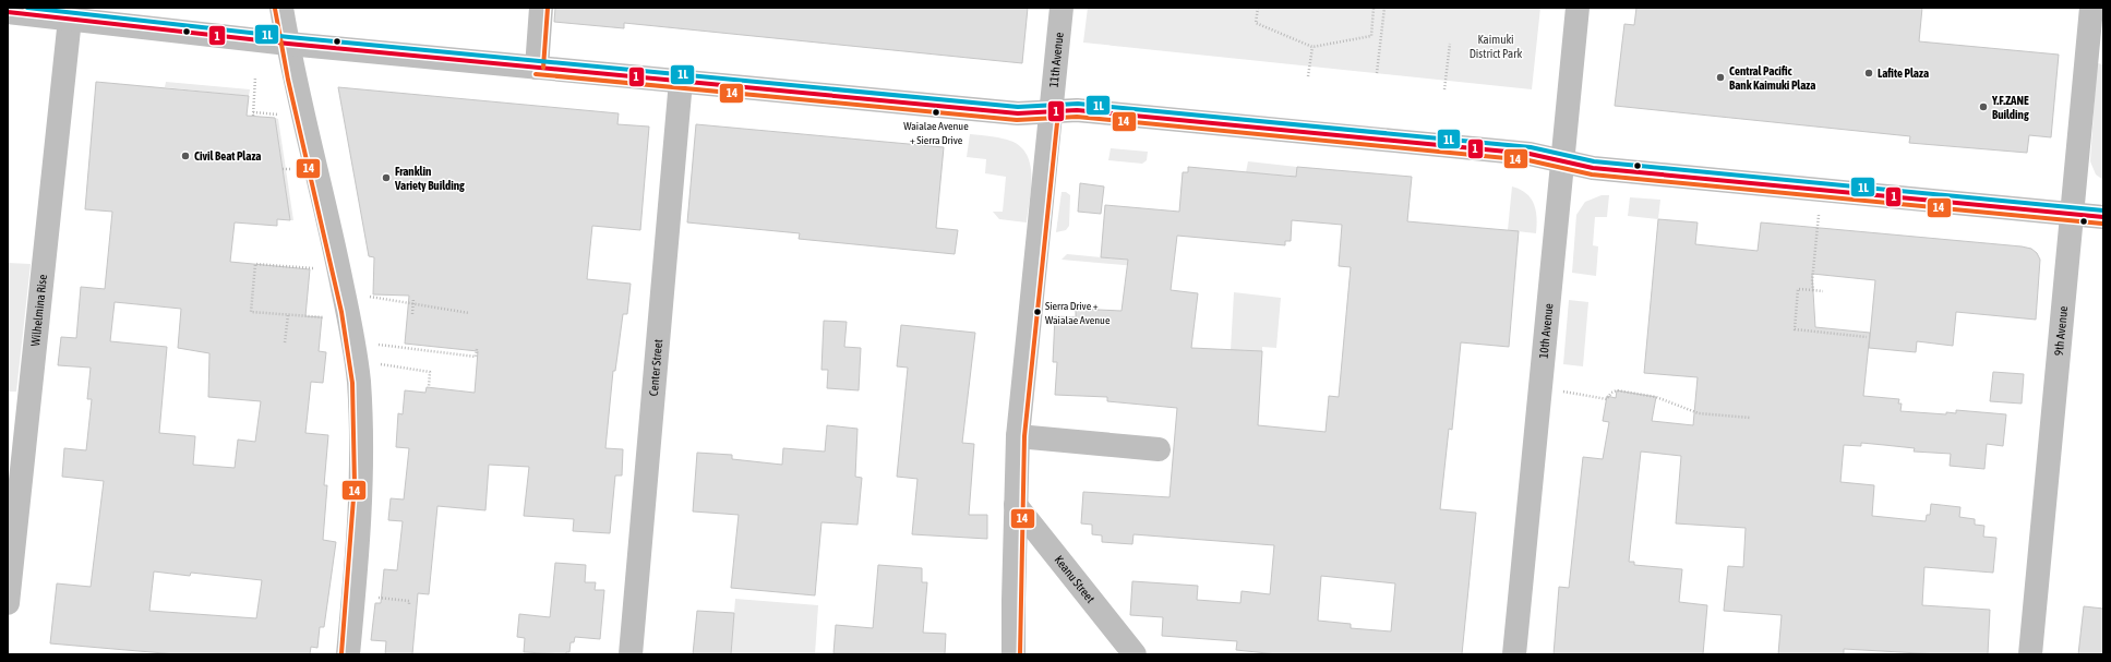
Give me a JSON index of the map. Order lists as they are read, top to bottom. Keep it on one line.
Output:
{"streets":{"street":["11th Avenue","Wilhelmina Rise","10th Avenue","9th Avenue","Center Street","Keanu Street"]},"crossings":[["11th Avenue","Keanu Street"]],"parks":["Kaimuki District Park"],"places":["Lafite Plaza","Central Pacific Bank Kaimuki Plaza","Y.F.ZANE Building","Waialae Avenue + Sierra Drive","Civil Beat Plaza","Franklin Variety Building","Sierra Drive + Waialae Avenue"],"lines":["transit line 14","transit line 1L","transit line 1"]}
